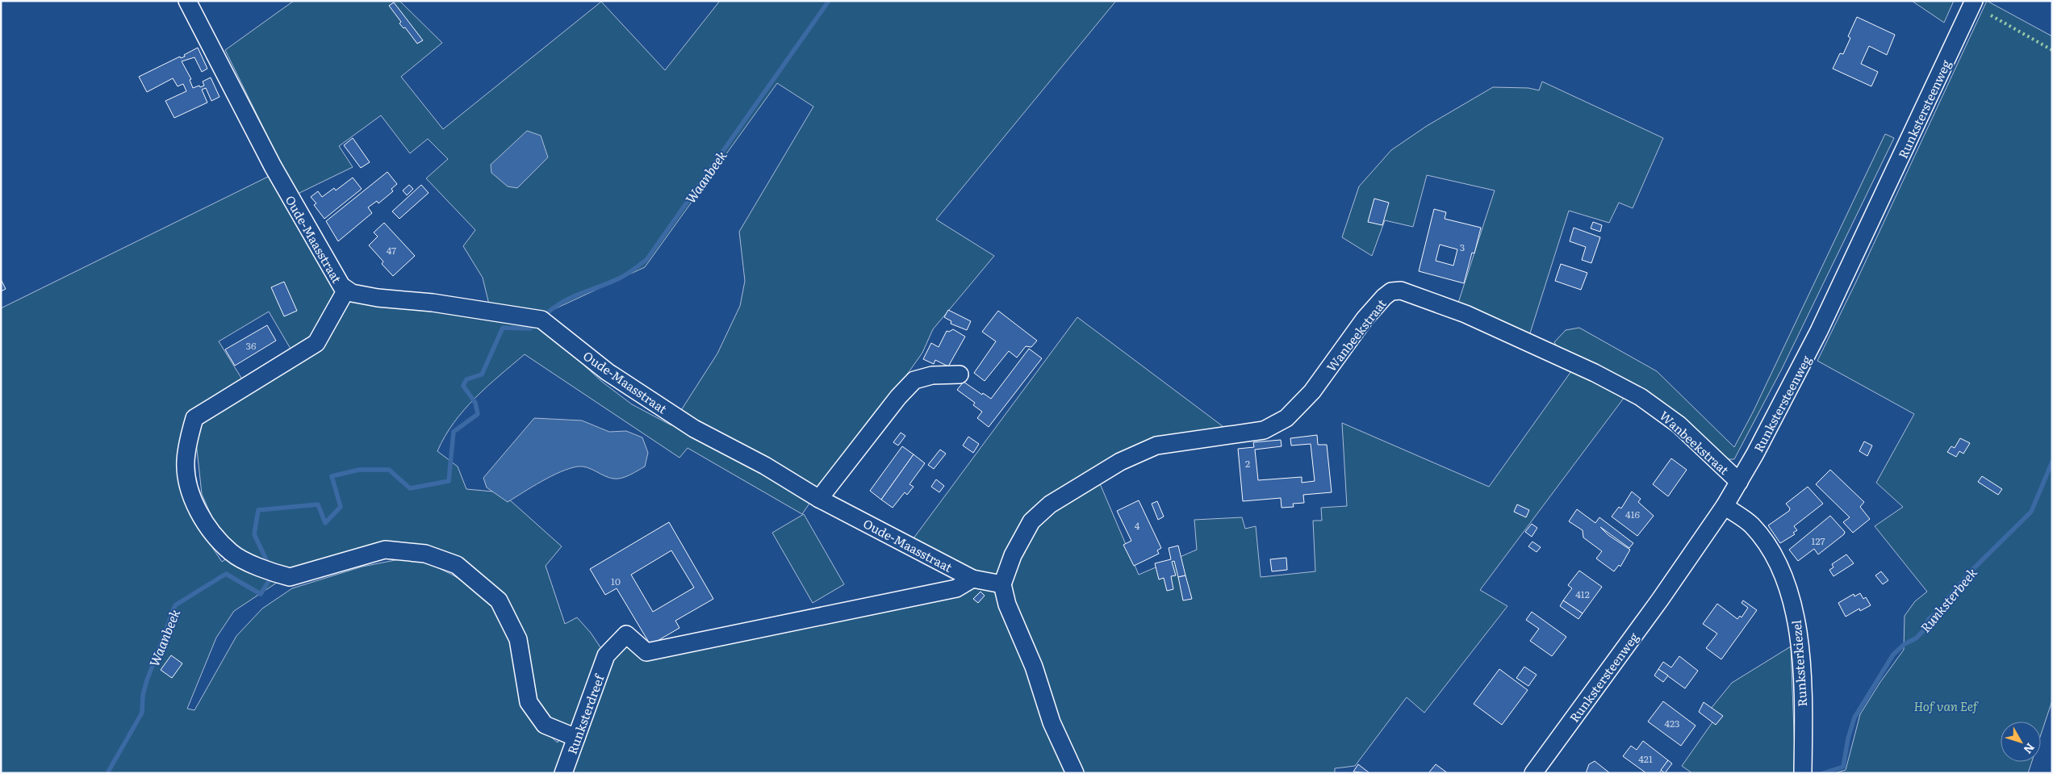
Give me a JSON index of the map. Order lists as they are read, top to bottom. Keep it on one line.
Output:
{"streets":{"street":["Runkstersteenweg","Oude-Maasstraat","Wanbeekstraat","Runksterkiezel","Runksterdreef"]},"crossings":[["Runkstersteenweg","Wanbeekstraat"],["Runkstersteenweg","Runksterkiezel"],["Oude-Maasstraat","Wanbeekstraat"],["Oude-Maasstraat","Runksterdreef"]],"water":["Waanbeek","Runksterbeek"],"parks":["Hof van Eef"],"house_numbers":["3","47","36","2","416","4","127","10","412","423","421"],"north":"bottom right"}
